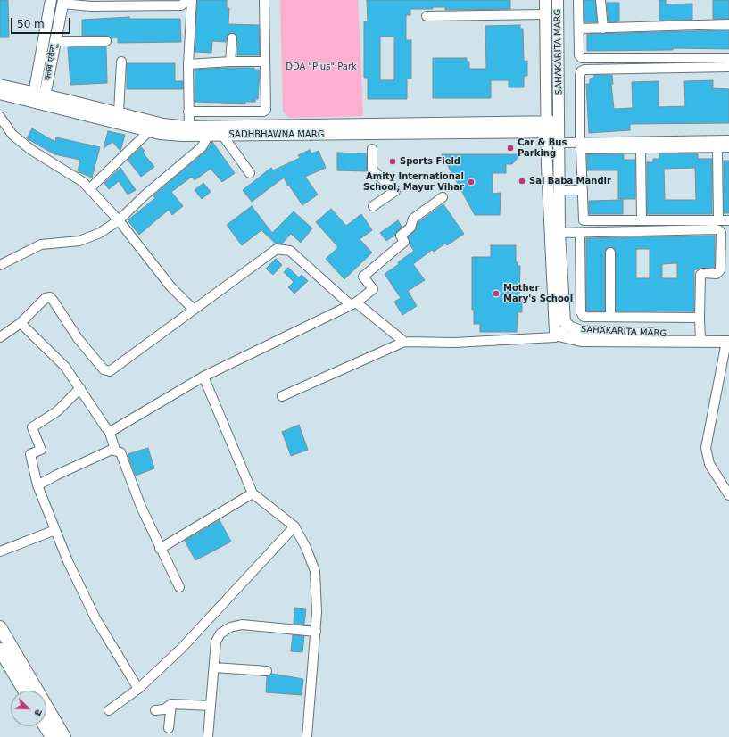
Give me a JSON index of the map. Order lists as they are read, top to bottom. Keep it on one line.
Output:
{"streets":{"street":["SAHAKARITA MARG","क्लब एवेन्यू","SADHBHAWNA MARG"]},"crossings":[["SAHAKARITA MARG","SADHBHAWNA MARG"],["क्लब एवेन्यू","SADHBHAWNA MARG"]],"parks":["DDA \"Plus\" Park"],"places":["Car & Bus Parking","Sports Field","Sai Baba Mandir","Amity International School, Mayur Vihar","Mother Mary's School"],"scale_bar":"50 m","north":"bottom right"}
